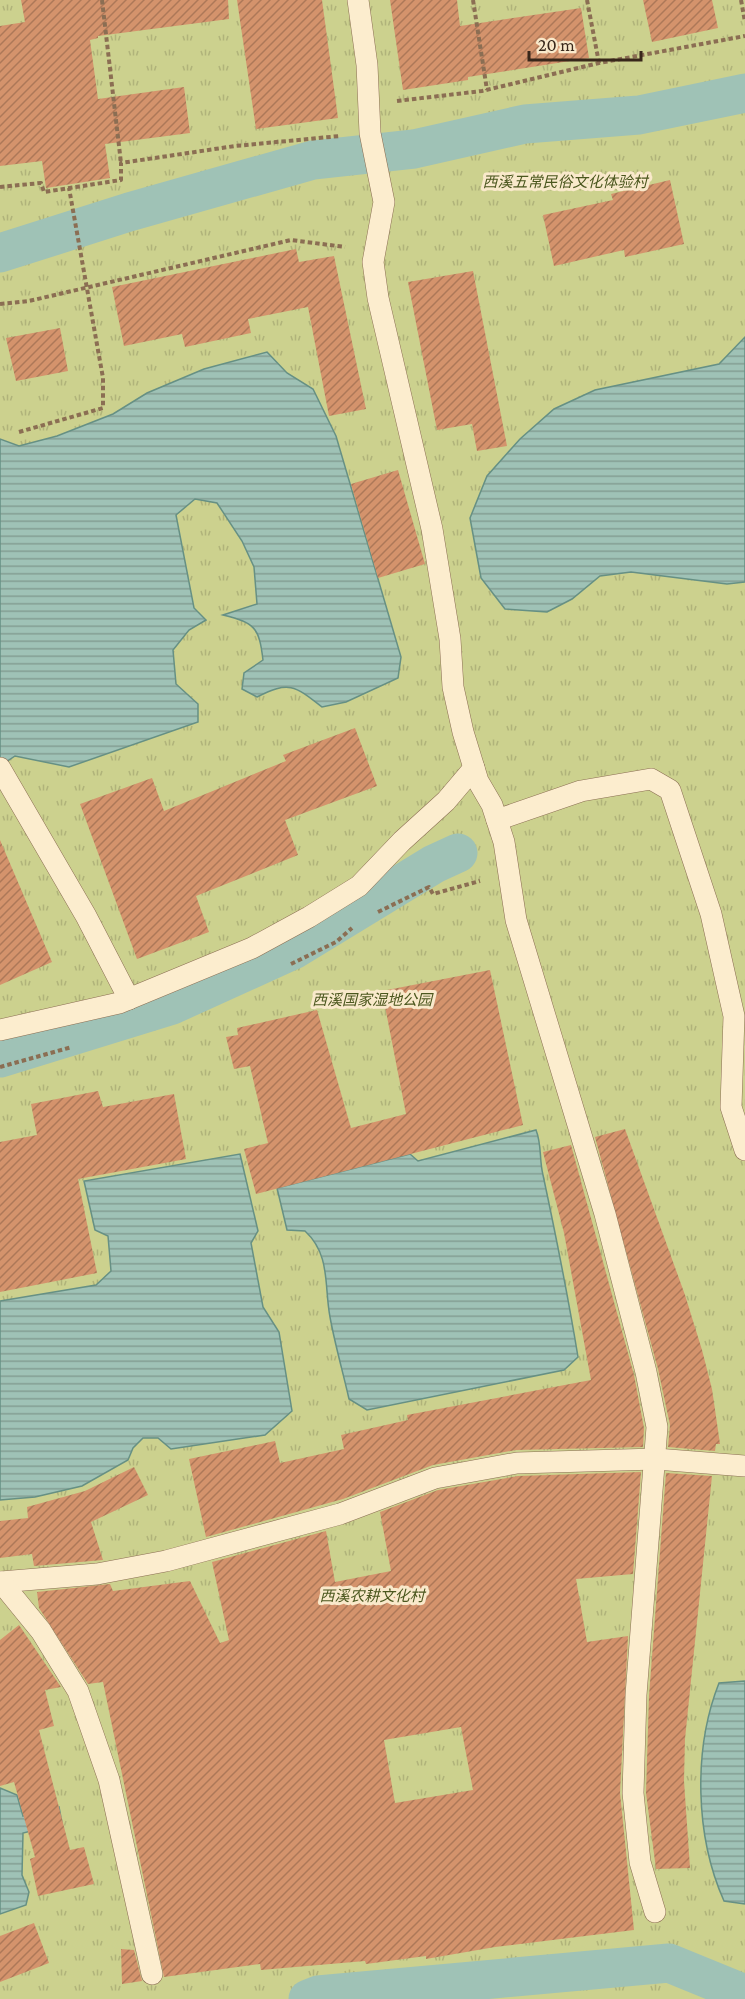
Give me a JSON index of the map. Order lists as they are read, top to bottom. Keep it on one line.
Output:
{"parks":["西溪五常民俗文化体验村","西溪国家湿地公园","西溪农耕文化村"],"scale_bar":"20 m"}
